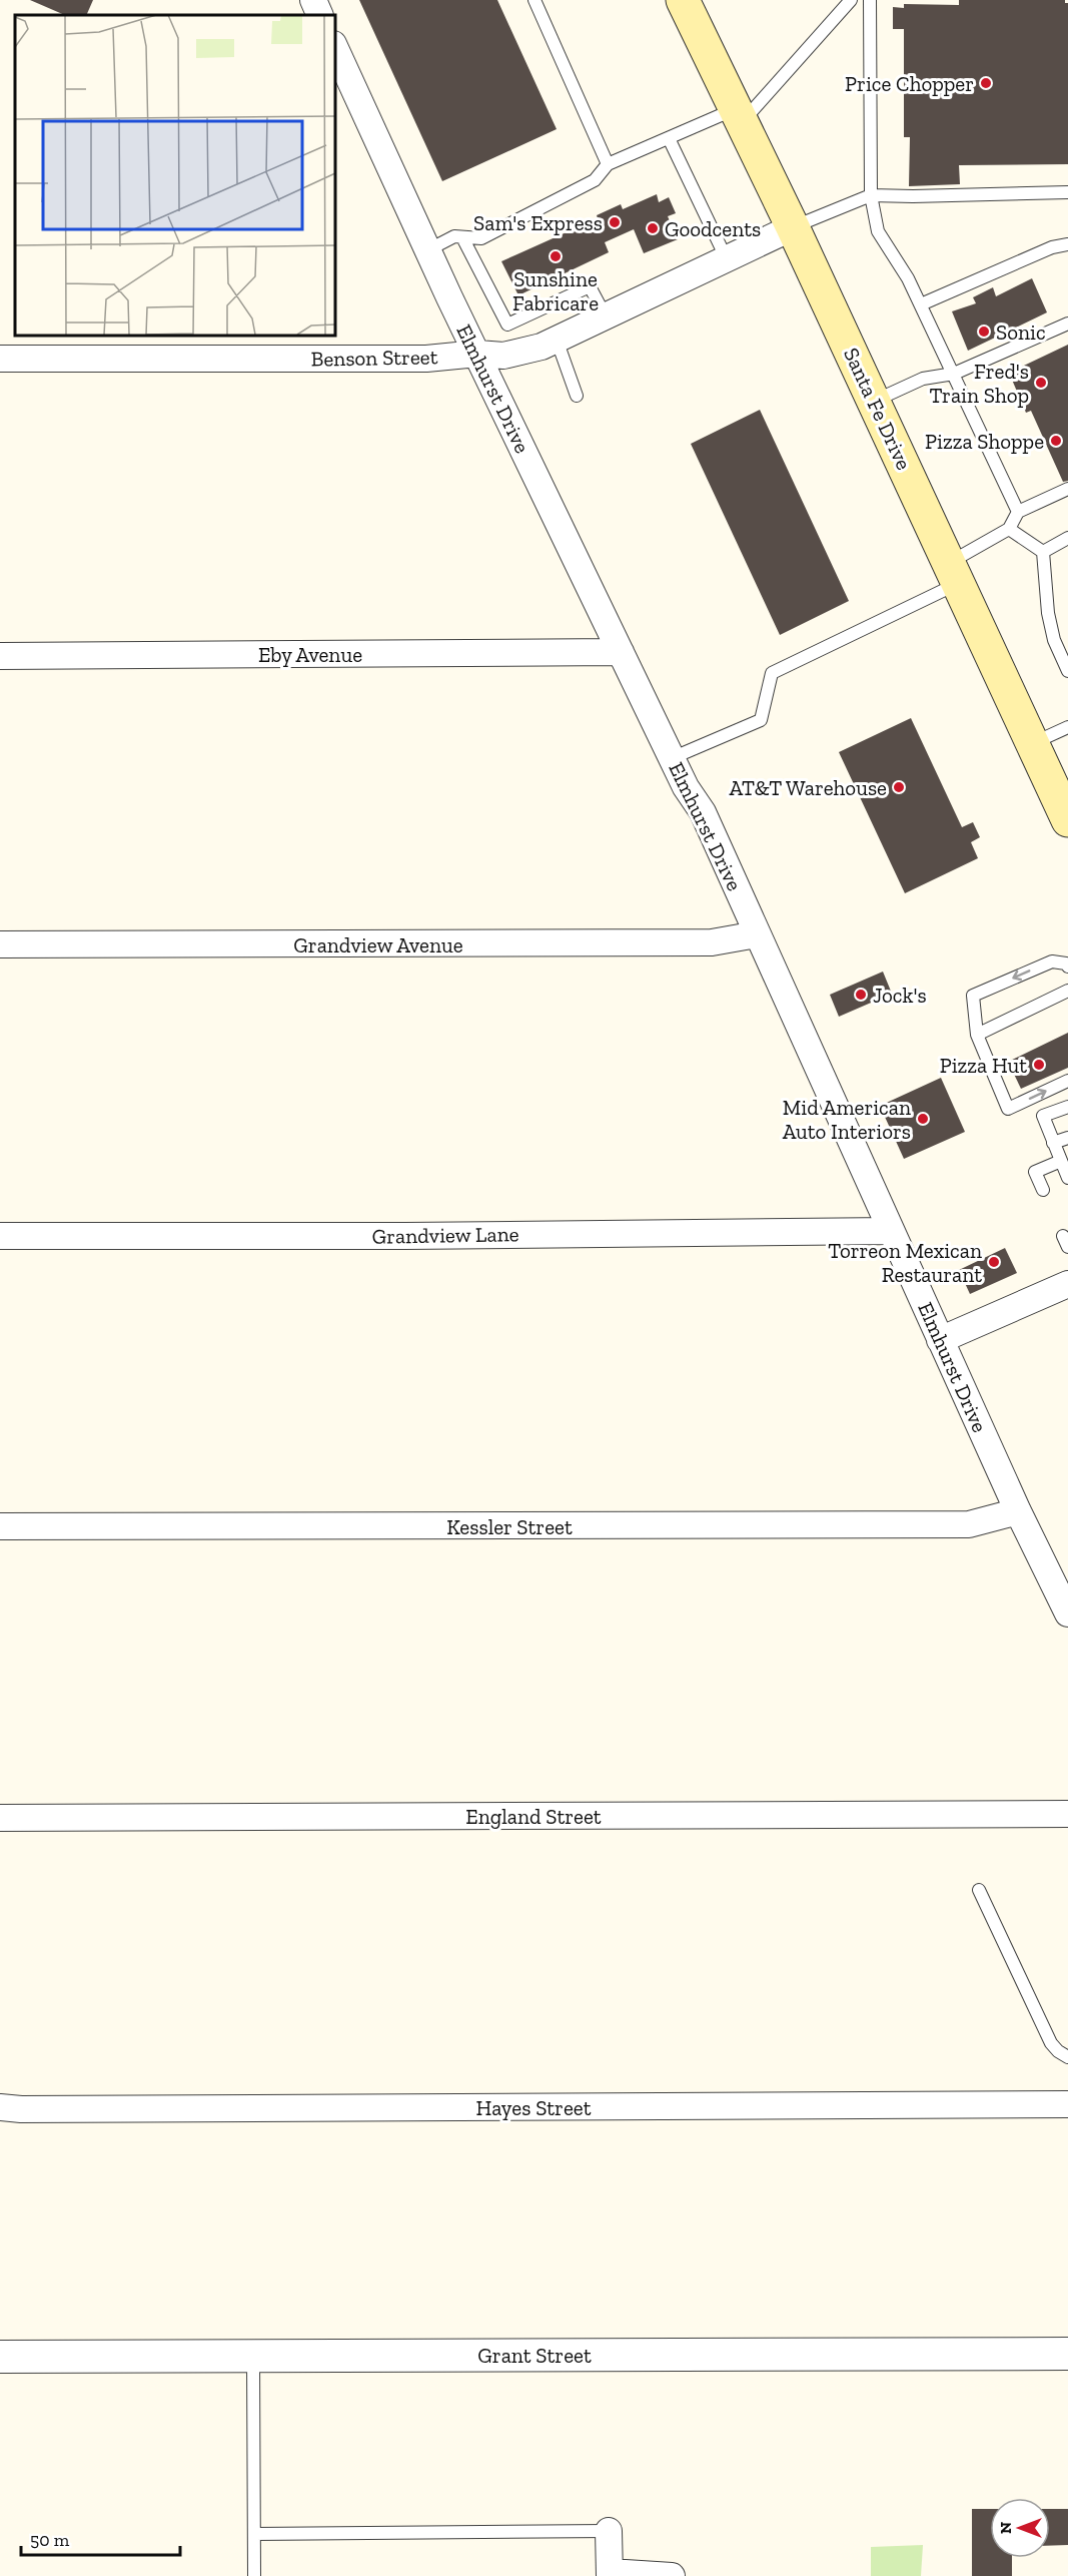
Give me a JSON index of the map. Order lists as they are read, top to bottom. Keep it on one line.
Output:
{"streets":{"main road":["Santa Fe Drive"],"street":["Benson Street","Elmhurst Drive","Eby Avenue","Grandview Avenue","Grandview Lane","Kessler Street","England Street","Hayes Street","Grant Street"]},"crossings":[["Benson Street","Elmhurst Drive"],["Benson Street","Santa Fe Drive"],["Elmhurst Drive","Eby Avenue"],["Elmhurst Drive","Grandview Avenue"],["Elmhurst Drive","Grandview Lane"],["Elmhurst Drive","Kessler Street"]],"places":["Price Chopper","Sam's Express","Goodcents","Sunshine Fabricare","Sonic","Fred's Train Shop","Pizza Shoppe","AT&T Warehouse","Jock's","Pizza Hut","Mid American Auto Interiors","Torreon Mexican Restaurant"],"scale_bar":"50 m","north":"left"}
